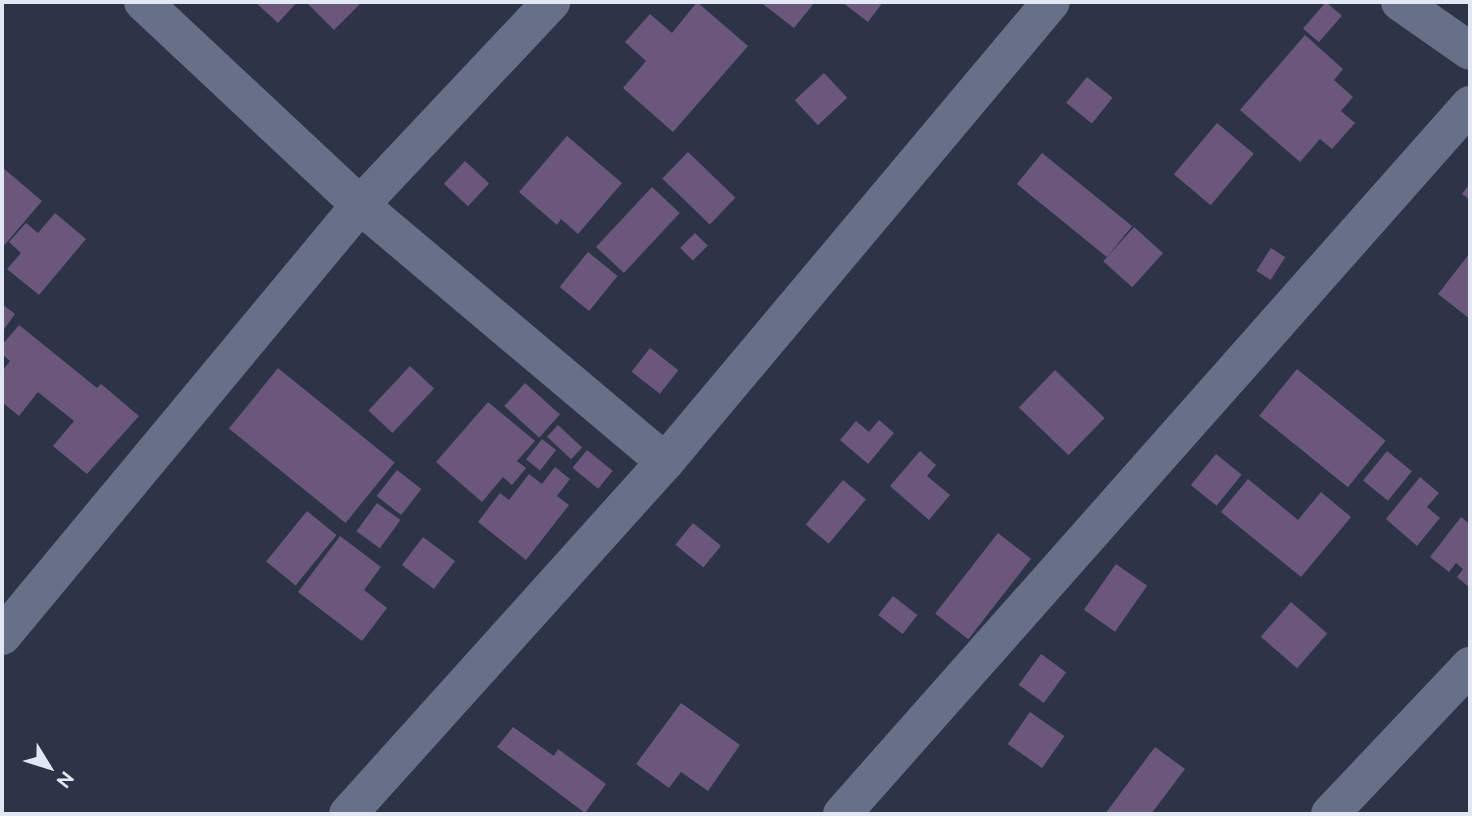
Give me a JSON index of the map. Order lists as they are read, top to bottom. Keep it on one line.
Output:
{"north":"bottom right"}
